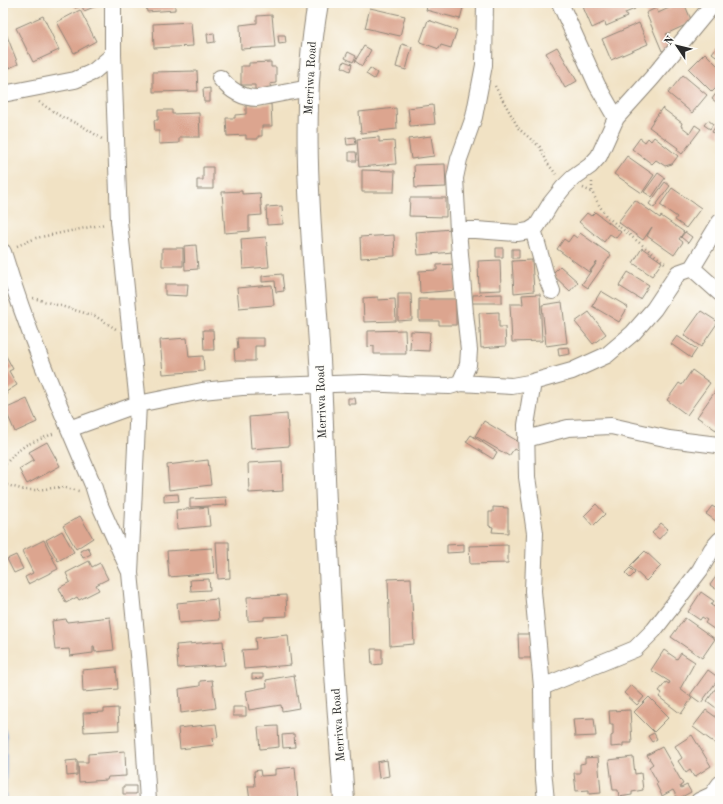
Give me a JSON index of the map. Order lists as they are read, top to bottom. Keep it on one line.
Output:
{"streets":{"street":["Merriwa Road"]},"north":"top left"}
